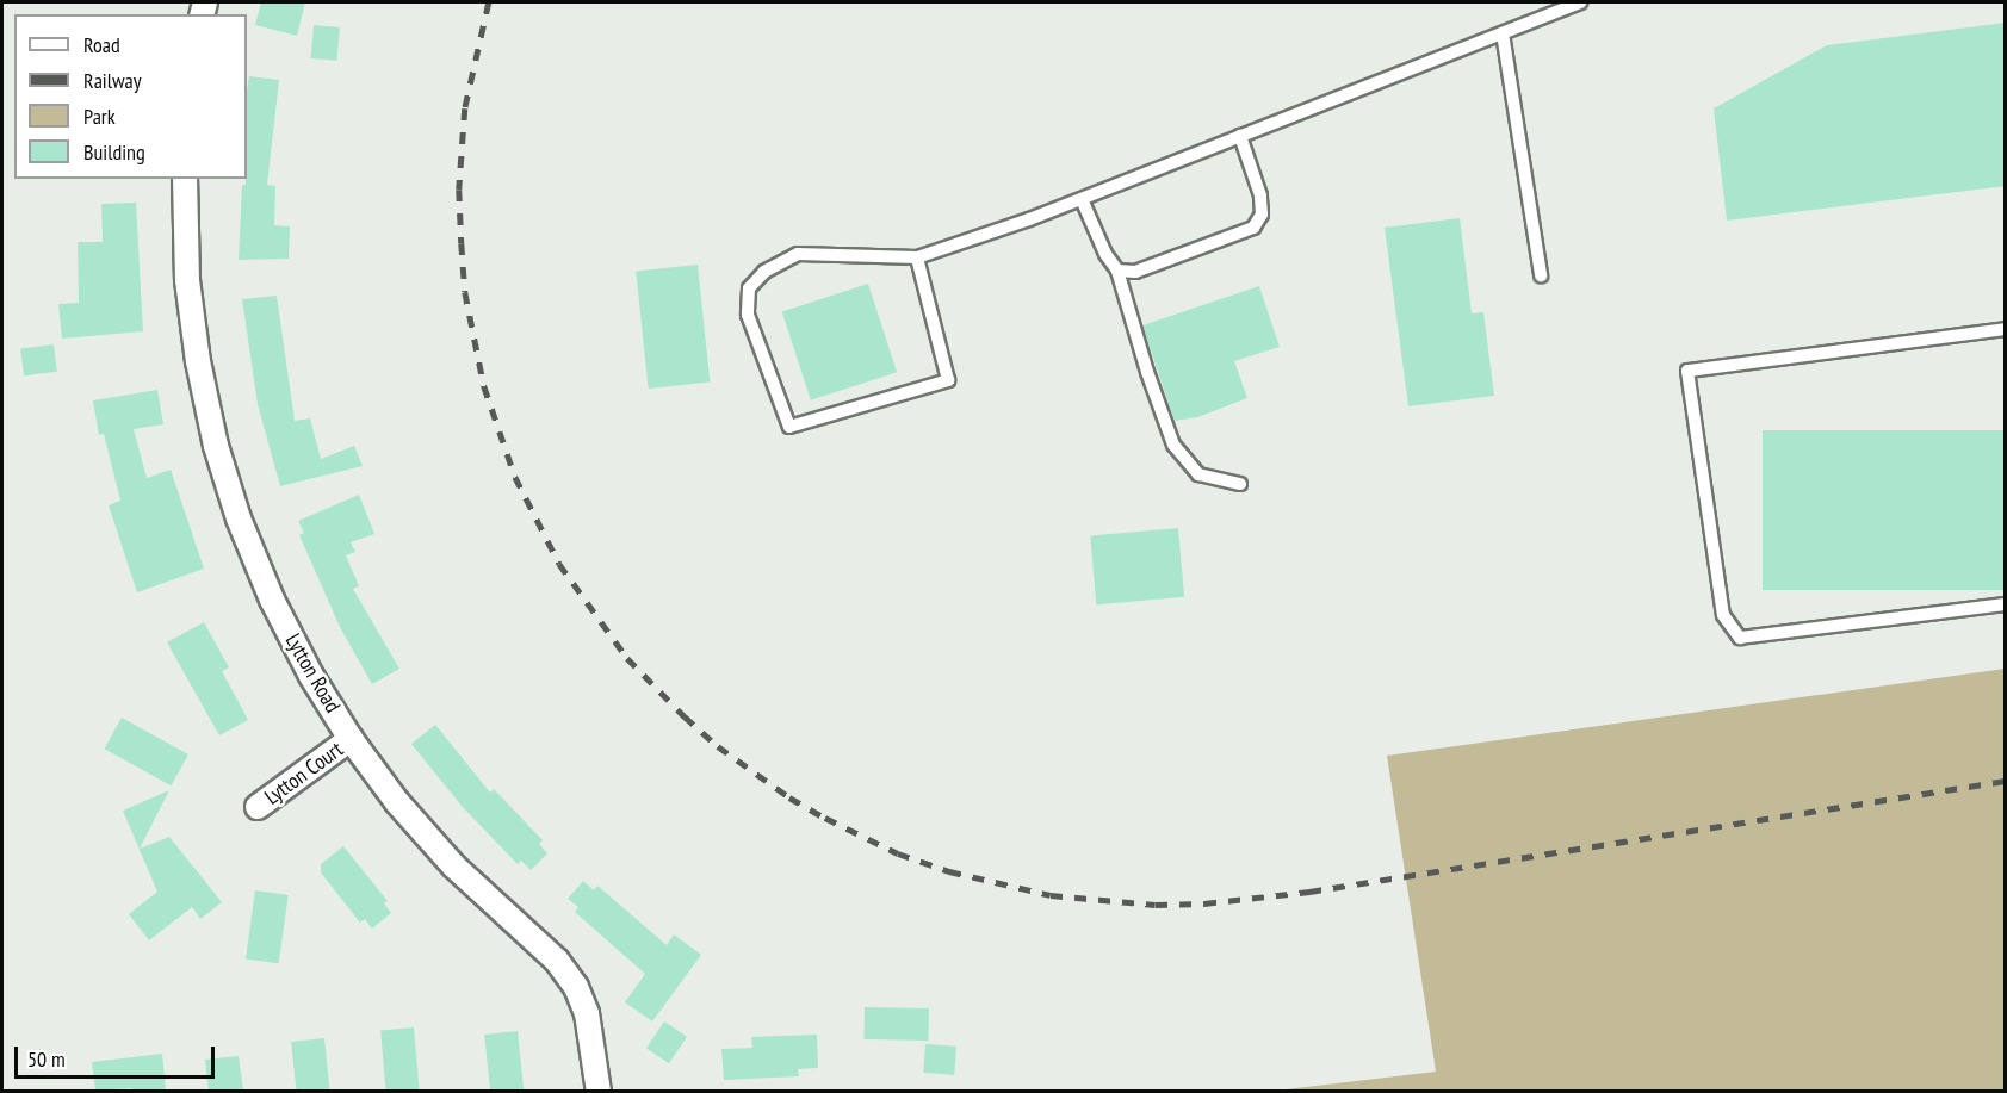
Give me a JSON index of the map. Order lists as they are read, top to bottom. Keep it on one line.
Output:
{"streets":{"street":["Lytton Road","Lytton Court"]},"crossings":[["Lytton Road","Lytton Court"]],"legend":["Road","Railway","Park","Building"],"scale_bar":"50 m"}
